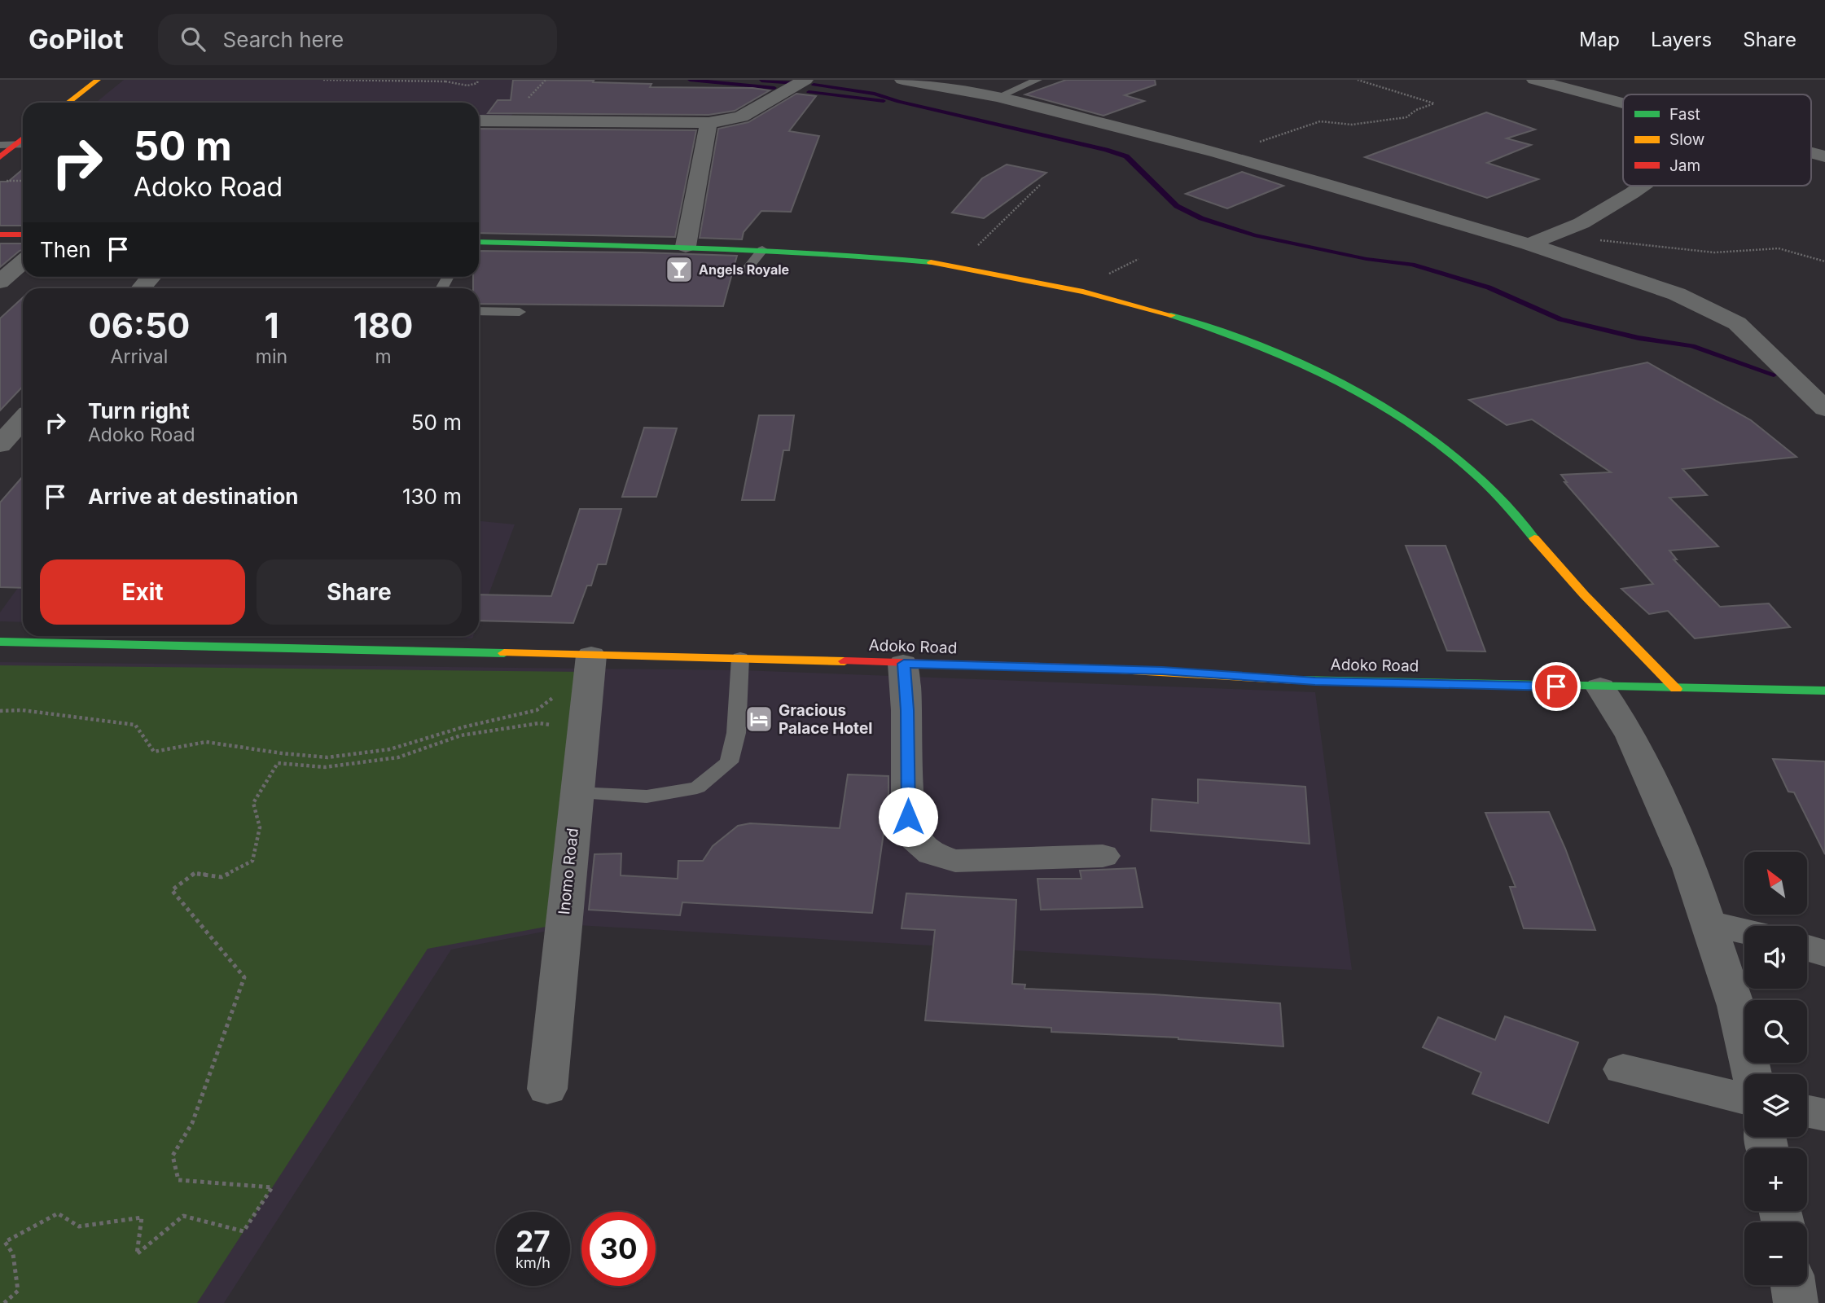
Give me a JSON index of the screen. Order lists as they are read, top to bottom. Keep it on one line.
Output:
{"streets":{"street":["Adoko Road","Inomo Road"]},"crossings":[["Adoko Road","Inomo Road"]],"places":{"bar":["Angels Royale"],"hotel":["Gracious Palace Hotel"]},"legend":["Fast","Slow","Jam"],"north":"top left","page":{"header":"GoPilot","search":"Search here","nav":["Map","Layers","Share"],"turn":["50 m","Adoko Road"],"then":"Then","eta":["06:50","Arrival","1","min","180","m"],"list":[{"name":"Turn right","note":"Adoko Road","value":"50 m"},{"name":"Arrive at destination","value":"130 m"}],"buttons":["Exit","Share"],"map_buttons":["+","−"],"speed":"27 km/h","limit":"30"}}
